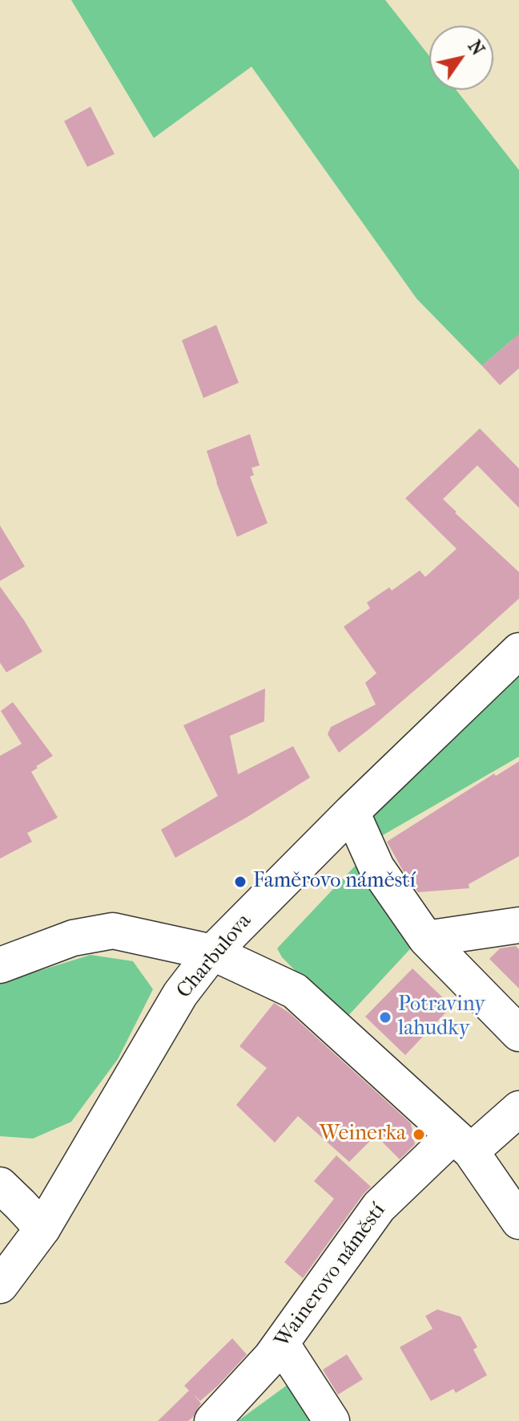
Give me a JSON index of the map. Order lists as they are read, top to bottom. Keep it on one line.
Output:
{"streets":{"main road":["Charbulova","Wainerovo náměstí"]},"places":["Faměrovo náměstí","Potraviny lahudky","Weinerka"],"north":"top right"}
